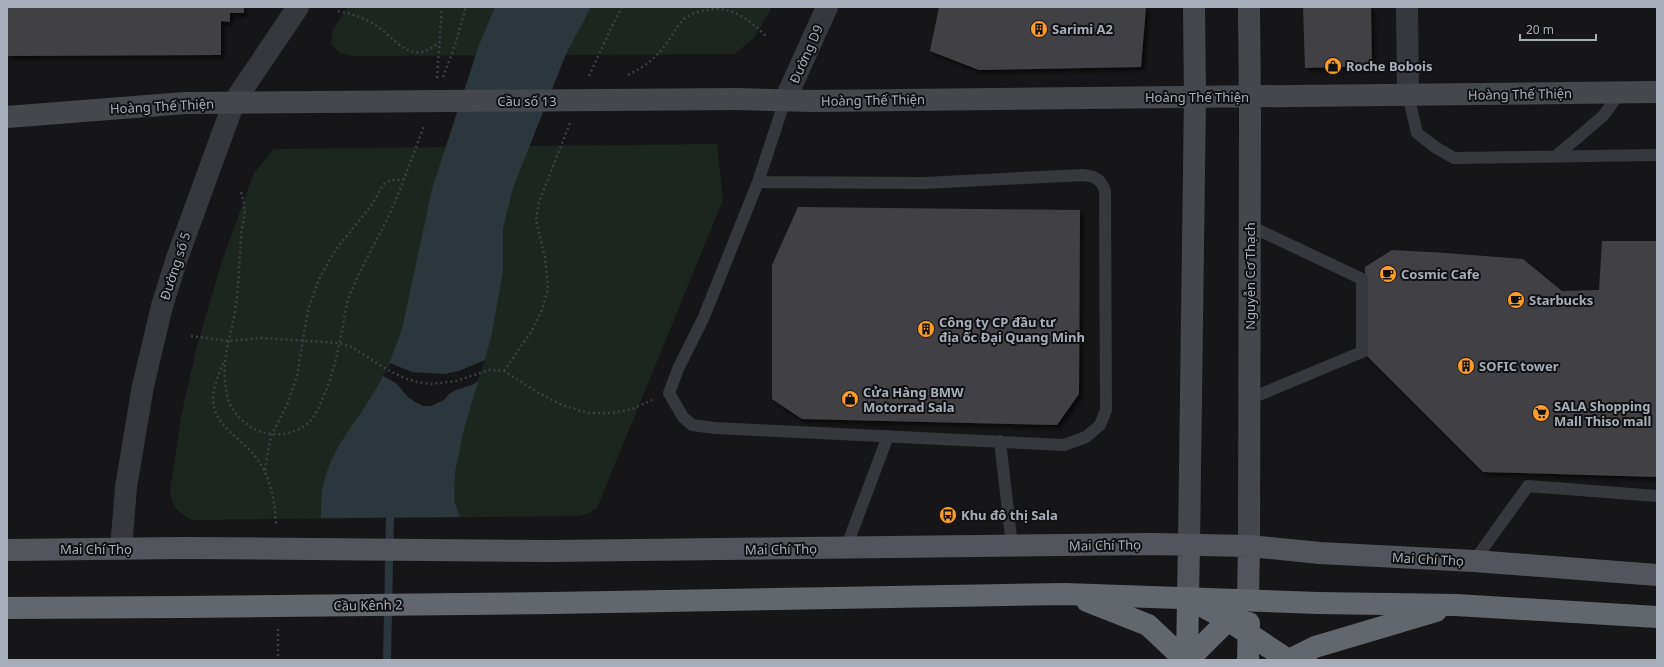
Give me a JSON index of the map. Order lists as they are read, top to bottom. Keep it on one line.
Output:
{"streets":{"highway":["Cầu Kênh 2"],"main road":["Mai Chí Thọ"],"street":["Đường D9","Hoàng Thế Thiện","Cầu số 13","Đường số 5","Nguyễn Cơ Thạch"]},"crossings":[["Đường D9","Hoàng Thế Thiện"],["Hoàng Thế Thiện","Cầu số 13"],["Hoàng Thế Thiện","Đường số 5"],["Hoàng Thế Thiện","Nguyễn Cơ Thạch"],["Đường số 5","Mai Chí Thọ"],["Nguyễn Cơ Thạch","Mai Chí Thọ"]],"places":{"building":["Sarimi A2","Công ty CP đầu tư địa ốc Đại Quang Minh","SOFIC tower"],"shop":["Roche Bobois","Cửa Hàng BMW Motorrad Sala"],"cafe":["Cosmic Cafe","Starbucks"],"supermarket":["SALA Shopping Mall Thiso mall"],"bus stop":["Khu đô thị Sala"]},"scale_bar":"20 m"}
